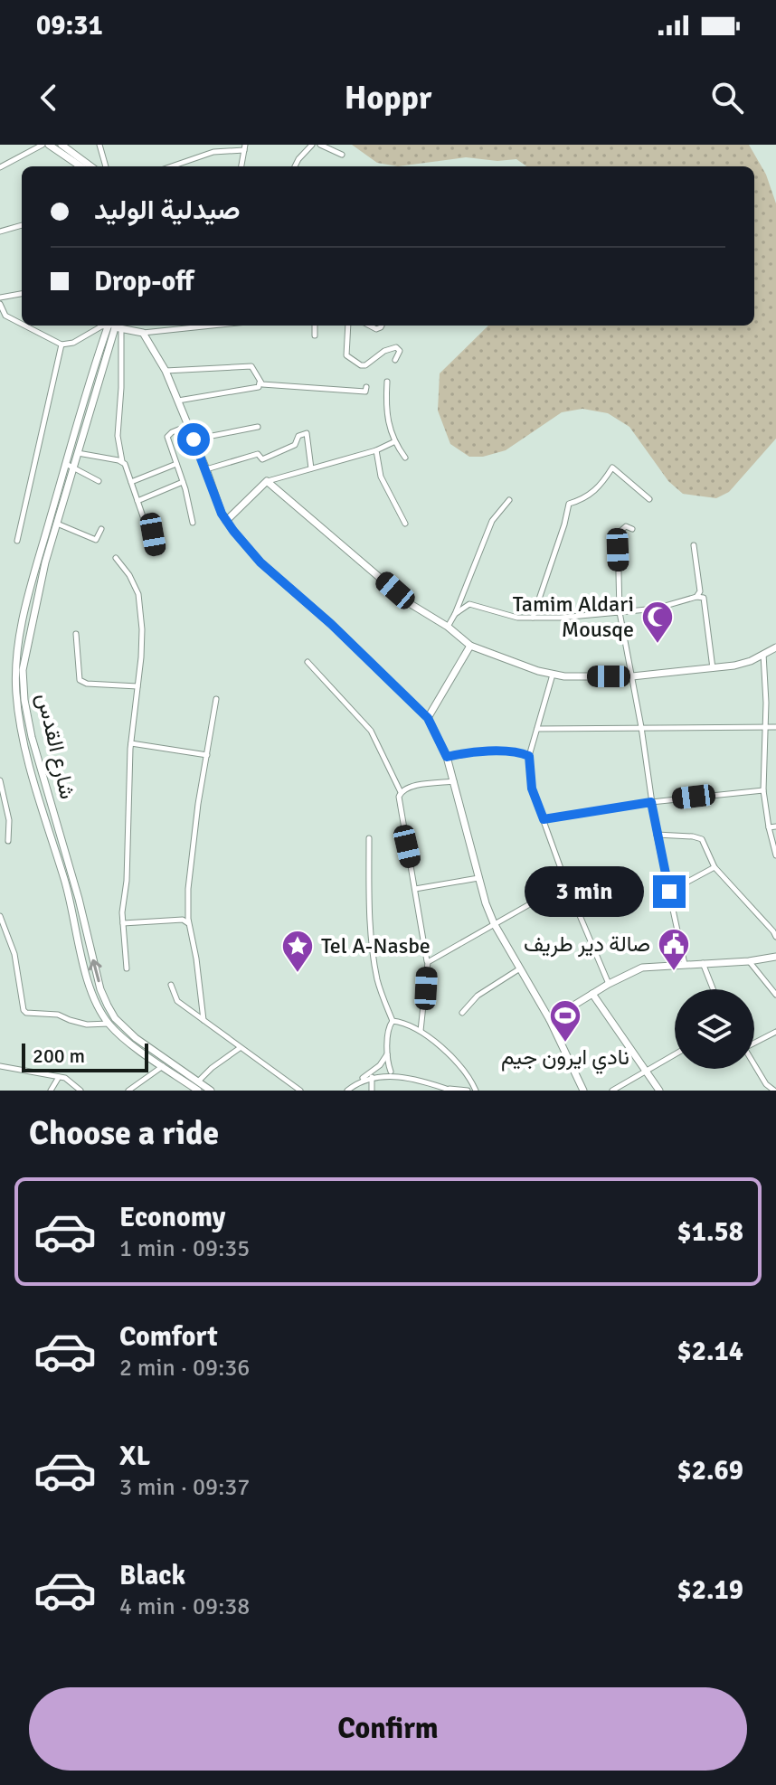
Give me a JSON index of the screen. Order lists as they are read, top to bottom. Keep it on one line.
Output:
{"streets":{"street":["شارع القدس"]},"places":{"mosque":["Tamim Aldari Mousqe"],"public building":["صالة دير طريف"],"place":["Tel A-Nasbe"],"sports":["نادي ايرون جيم"]},"scale_bar":"200 m","page":{"status":"09:31","header":"Hoppr","banner":["صيدلية الوليد","Drop-off"],"bubble":"3 min","scale":"200 m","heading":"Choose a ride","list":[{"name":"Economy","note":"1 min · 09:35","value":"$1.58"},{"name":"Comfort","note":"2 min · 09:36","value":"$2.14"},{"name":"XL","note":"3 min · 09:37","value":"$2.69"},{"name":"Black","note":"4 min · 09:38","value":"$2.19"}],"buttons":"Confirm"}}
